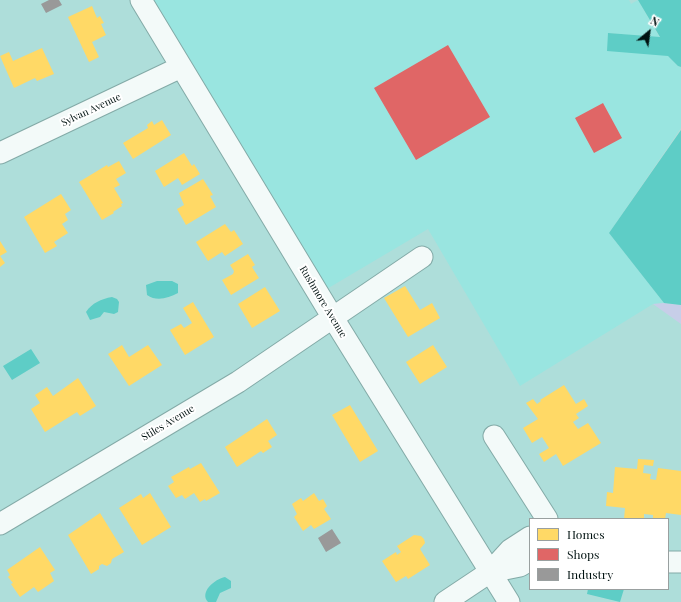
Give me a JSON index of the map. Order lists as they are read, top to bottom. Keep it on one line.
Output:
{"streets":{"street":["Sylvan Avenue","Rushmore Avenue","Stiles Avenue"]},"crossings":[["Sylvan Avenue","Rushmore Avenue"],["Rushmore Avenue","Stiles Avenue"]],"legend":["Homes","Shops","Industry"],"north":"top right"}
